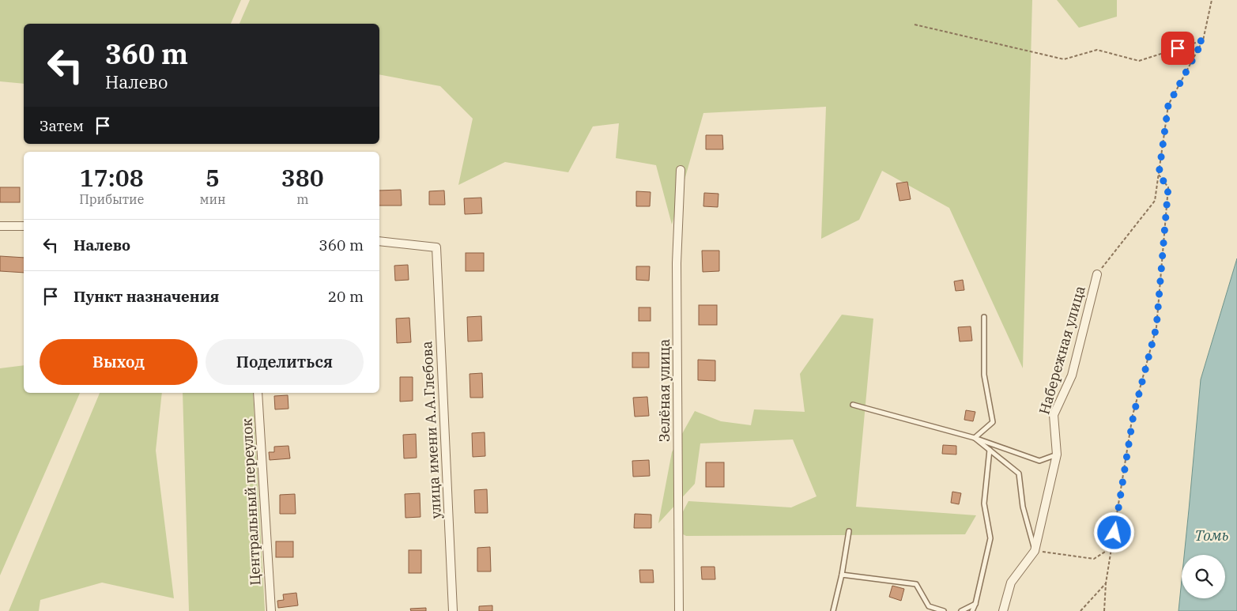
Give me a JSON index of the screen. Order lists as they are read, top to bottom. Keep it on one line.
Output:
{"streets":{"street":["Набережная улица","Зелёная улица","улица имени А.А.Глебова","Центральный переулок"]},"water":["Томь"],"page":{"turn":["360 m","Налево"],"then":"Затем","eta":["17:08","Прибытие","5","мин","380","m"],"list":[{"name":"Налево","value":"360 m"},{"name":"Пункт назначения","value":"20 m"}],"buttons":["Выход","Поделиться"]}}
